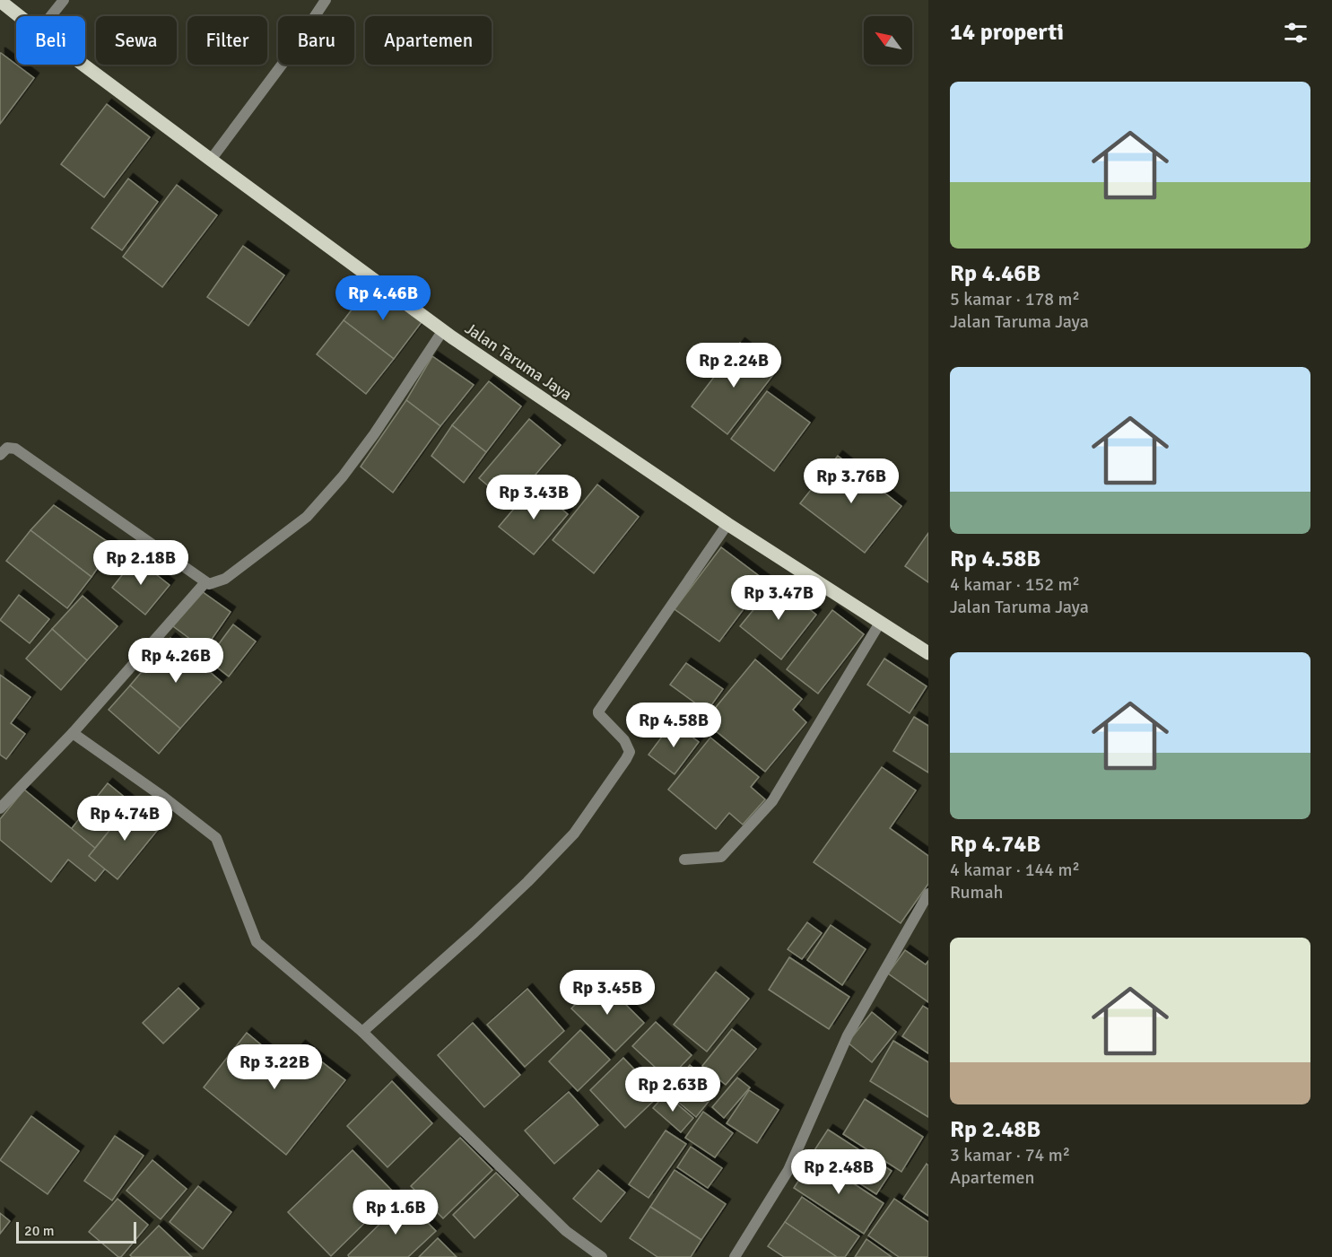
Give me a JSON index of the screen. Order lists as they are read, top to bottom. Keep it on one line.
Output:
{"streets":{"main road":["Jalan Taruma Jaya"]},"scale_bar":"20 m","north":"top left","page":{"heading":"14 properti","chip":["Beli","Sewa","Filter","Baru","Apartemen"],"list":[{"name":"Rp 4.46B","note":"5 kamar · 178 m² · Jalan Taruma Jaya"},{"name":"Rp 4.58B","note":"4 kamar · 152 m² · Jalan Taruma Jaya"},{"name":"Rp 4.74B","note":"4 kamar · 144 m² · Rumah"},{"name":"Rp 2.48B","note":"3 kamar · 74 m² · Apartemen"}],"price":["Rp 4.46B","Rp 2.24B","Rp 3.76B","Rp 3.43B","Rp 2.18B","Rp 3.47B","Rp 4.26B","Rp 4.58B","Rp 4.74B","Rp 3.45B","Rp 3.22B","Rp 2.63B","Rp 2.48B","Rp 1.6B"],"scale":"20 m"}}
